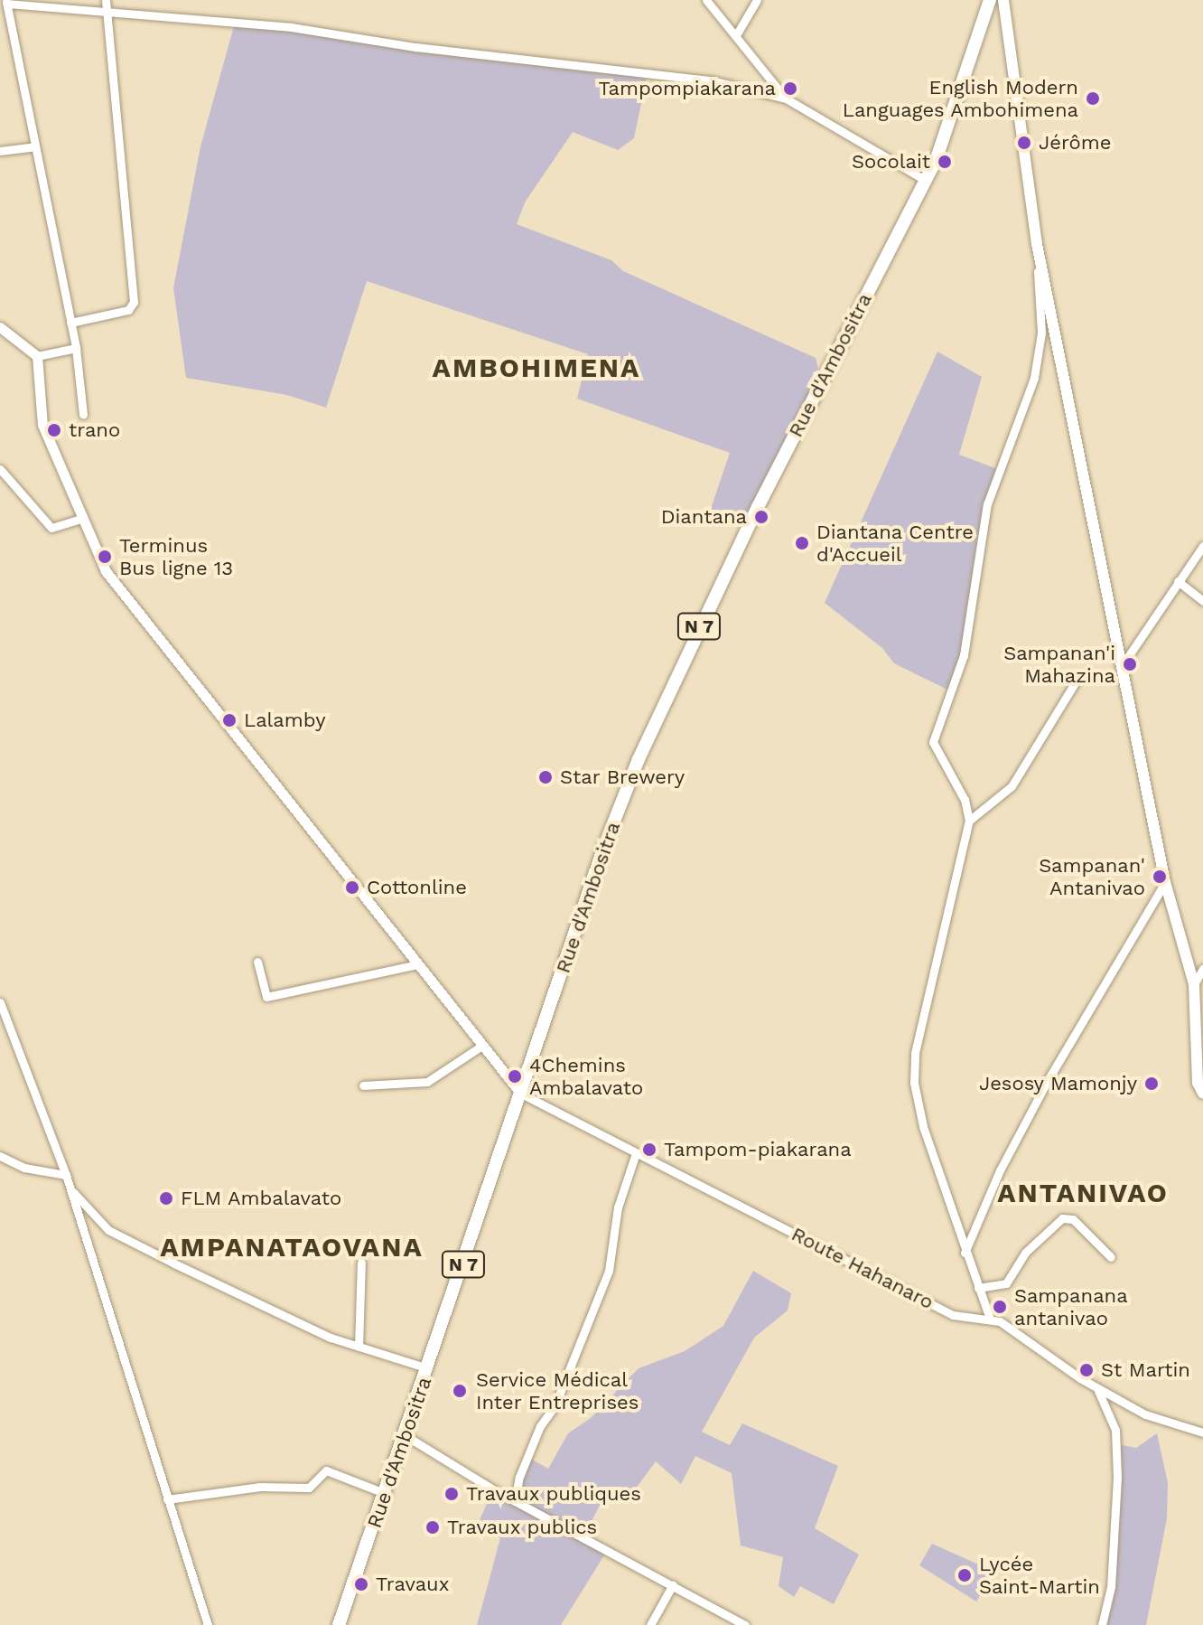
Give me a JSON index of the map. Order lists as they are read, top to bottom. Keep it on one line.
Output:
{"streets":{"main road":["Rue d'Ambositra","N 7"],"street":["Route Hahanaro"]},"crossings":[["Rue d'Ambositra","Route Hahanaro"]],"districts":["AMBOHIMENA","ANTANIVAO","AMPANATAOVANA"],"places":["Tampompiakarana","English Modern Languages Ambohimena","Jérôme","Socolait","trano","Diantana","Diantana Centre d'Accueil","Terminus Bus ligne 13","Sampanan'i Mahazina","Lalamby","Star Brewery","Sampanan' Antanivao","Cottonline","4Chemins Ambalavato","Jesosy Mamonjy","Tampom-piakarana","FLM Ambalavato","Sampanana antanivao","St Martin","Service Médical Inter Entreprises","Travaux publiques","Travaux publics","Lycée Saint-Martin","Travaux"]}
